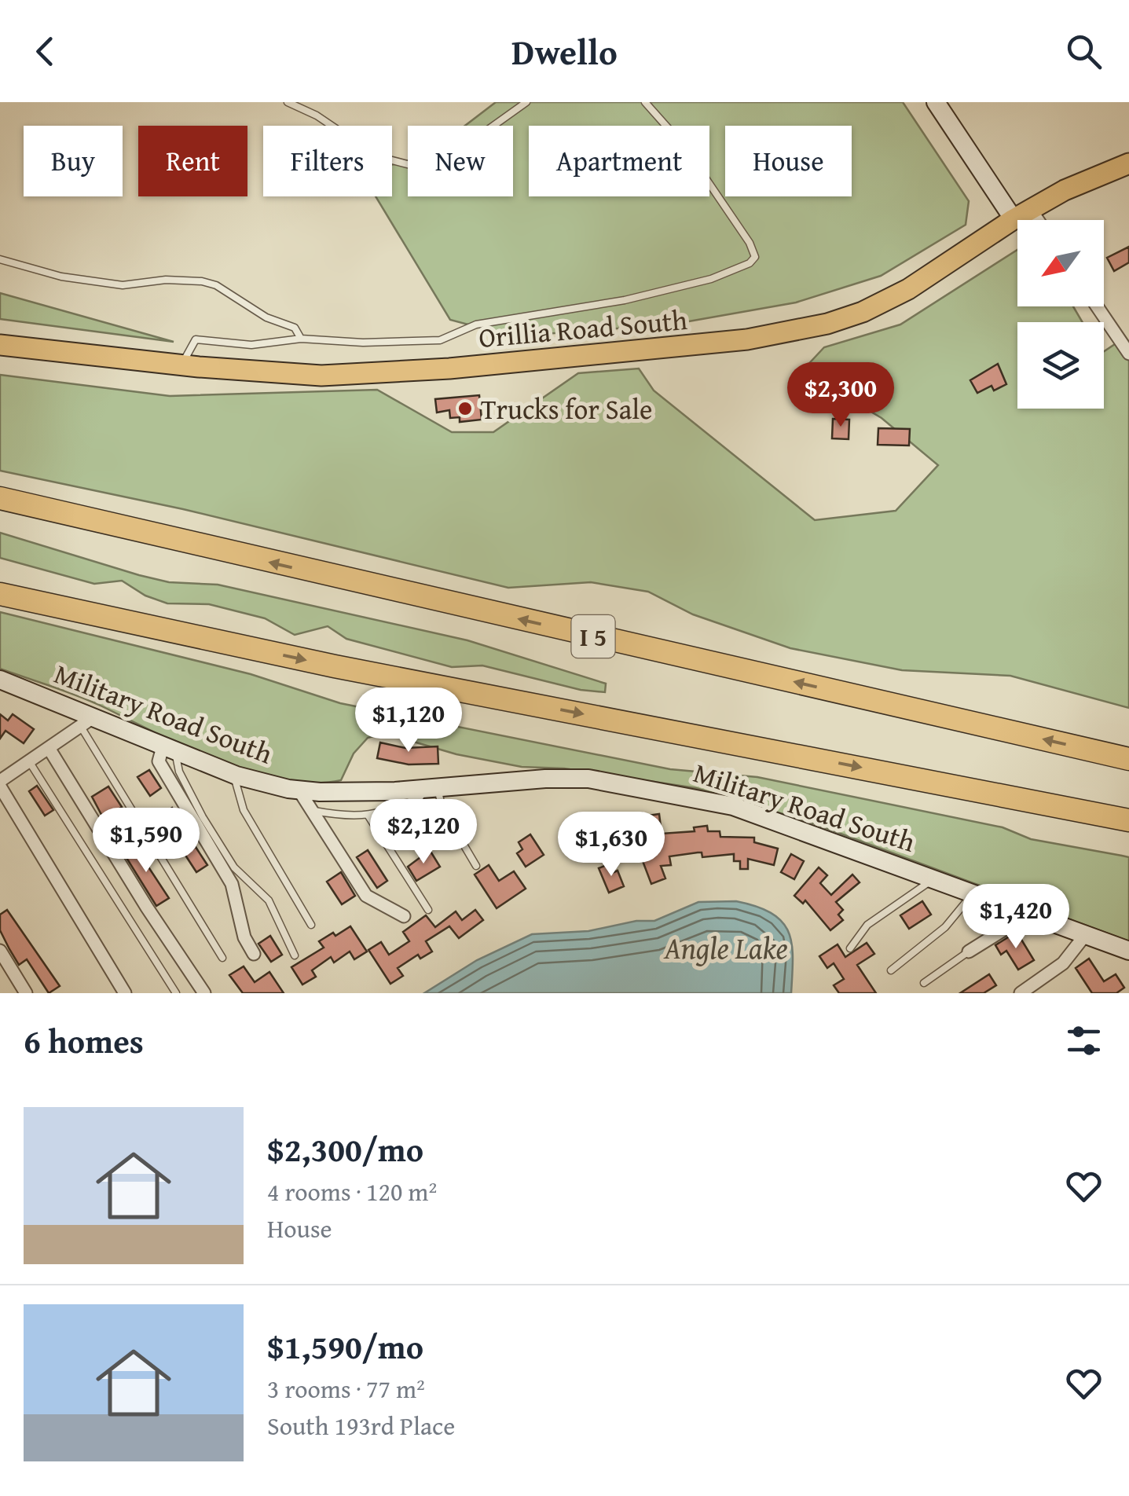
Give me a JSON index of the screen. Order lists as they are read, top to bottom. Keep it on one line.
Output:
{"streets":{"highway":["I 5"],"main road":["Orillia Road South","Military Road South"]},"water":["Angle Lake"],"places":["Trucks for Sale"],"north":"bottom left","page":{"header":"Dwello","chip":["Buy","Rent","Filters","New","Apartment","House"],"price":["$2,300","$1,120","$2,120","$1,590","$1,630","$1,420"],"heading":"6 homes","list":[{"name":"$2,300/mo","note":"4 rooms · 120 m² · House"},{"name":"$1,590/mo","note":"3 rooms · 77 m² · South 193rd Place"}]}}
